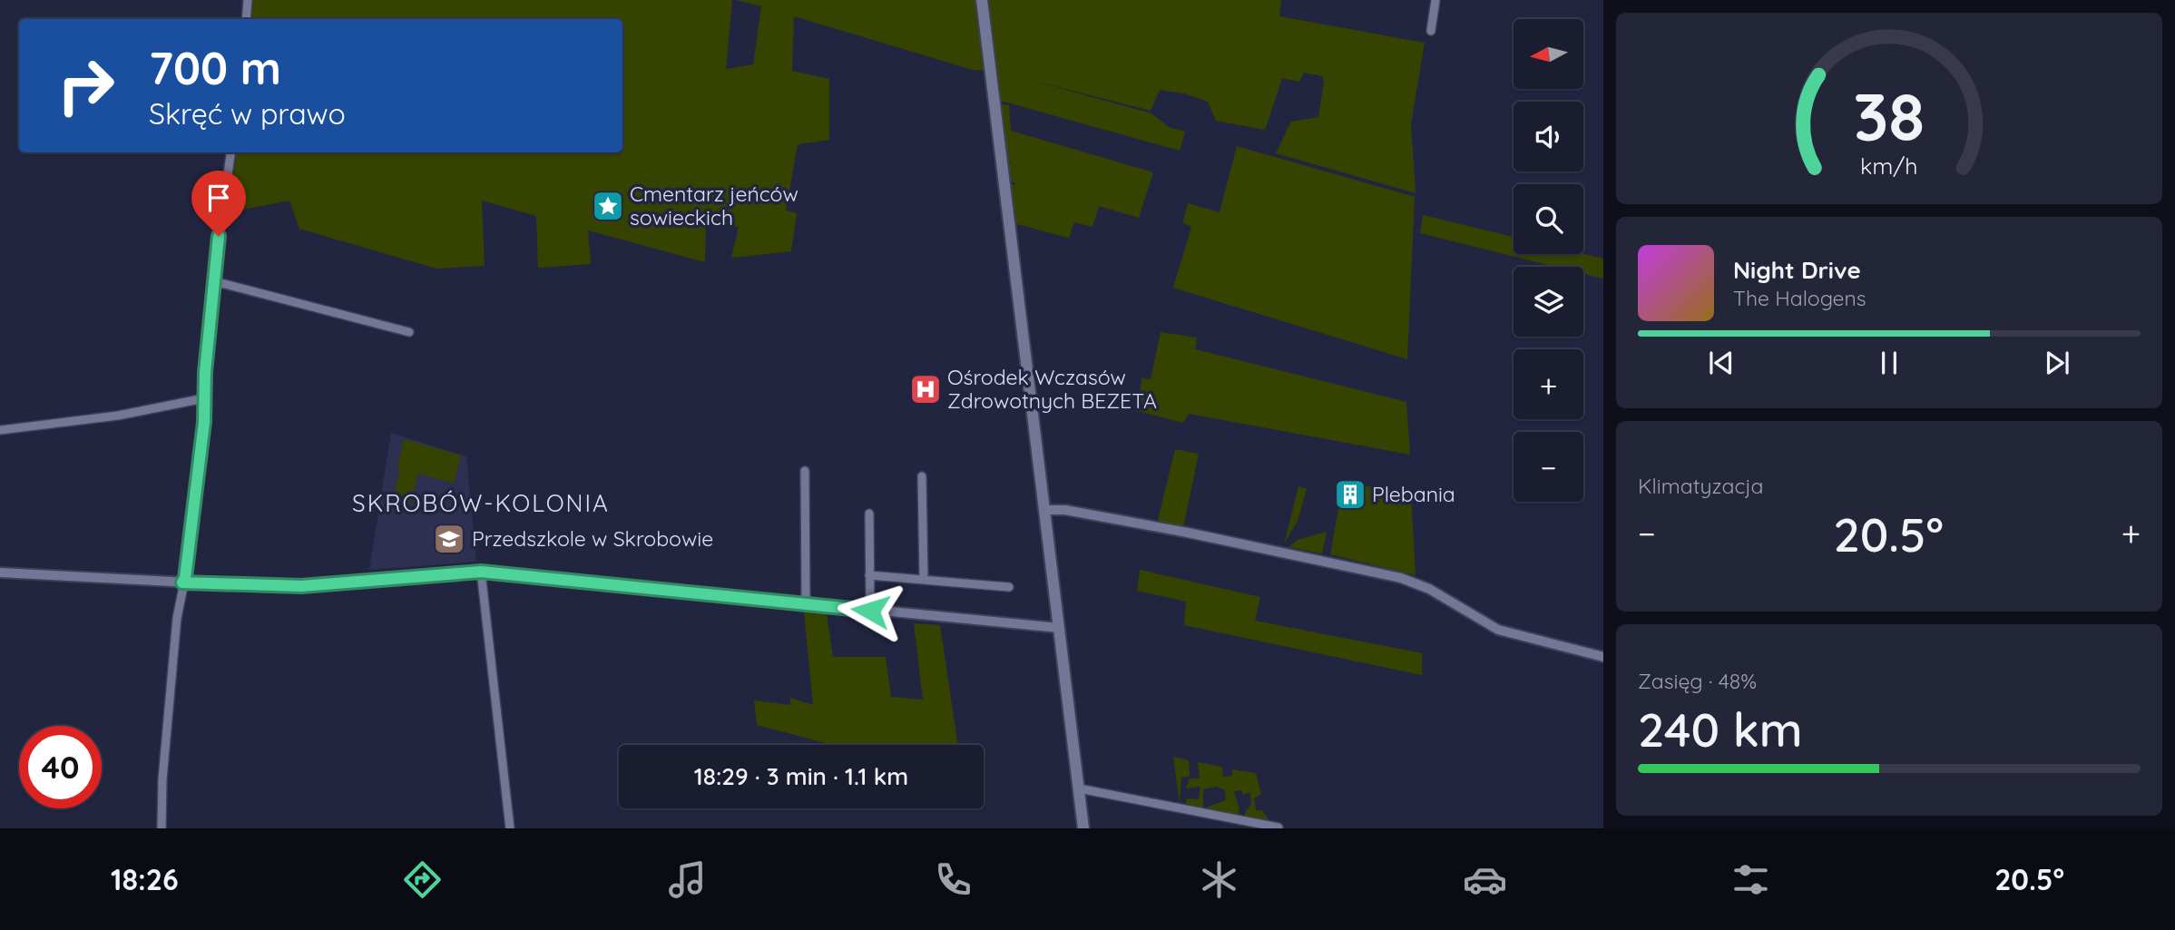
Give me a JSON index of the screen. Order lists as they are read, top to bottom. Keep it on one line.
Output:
{"districts":["SKROBÓW-KOLONIA"],"places":{"place":["Cmentarz jeńców sowieckich"],"hospital":["Ośrodek Wczasów Zdrowotnych BEZETA"],"building":["Plebania"],"school or university":["Przedszkole w Skrobowie"]},"north":"left","page":{"map_buttons":["+","−"],"turn":["700 m","Skręć w prawo"],"song":["Night Drive","The Halogens"],"tile":["Klimatyzacja",["Zasięg · 48%","240 km"]],"heat":["−","20.5°","+"],"limit":"40","trip":"18:29 · 3 min · 1.1 km","tabs":["18:26","20.5°"],"gauge":["38","km/h"]}}
